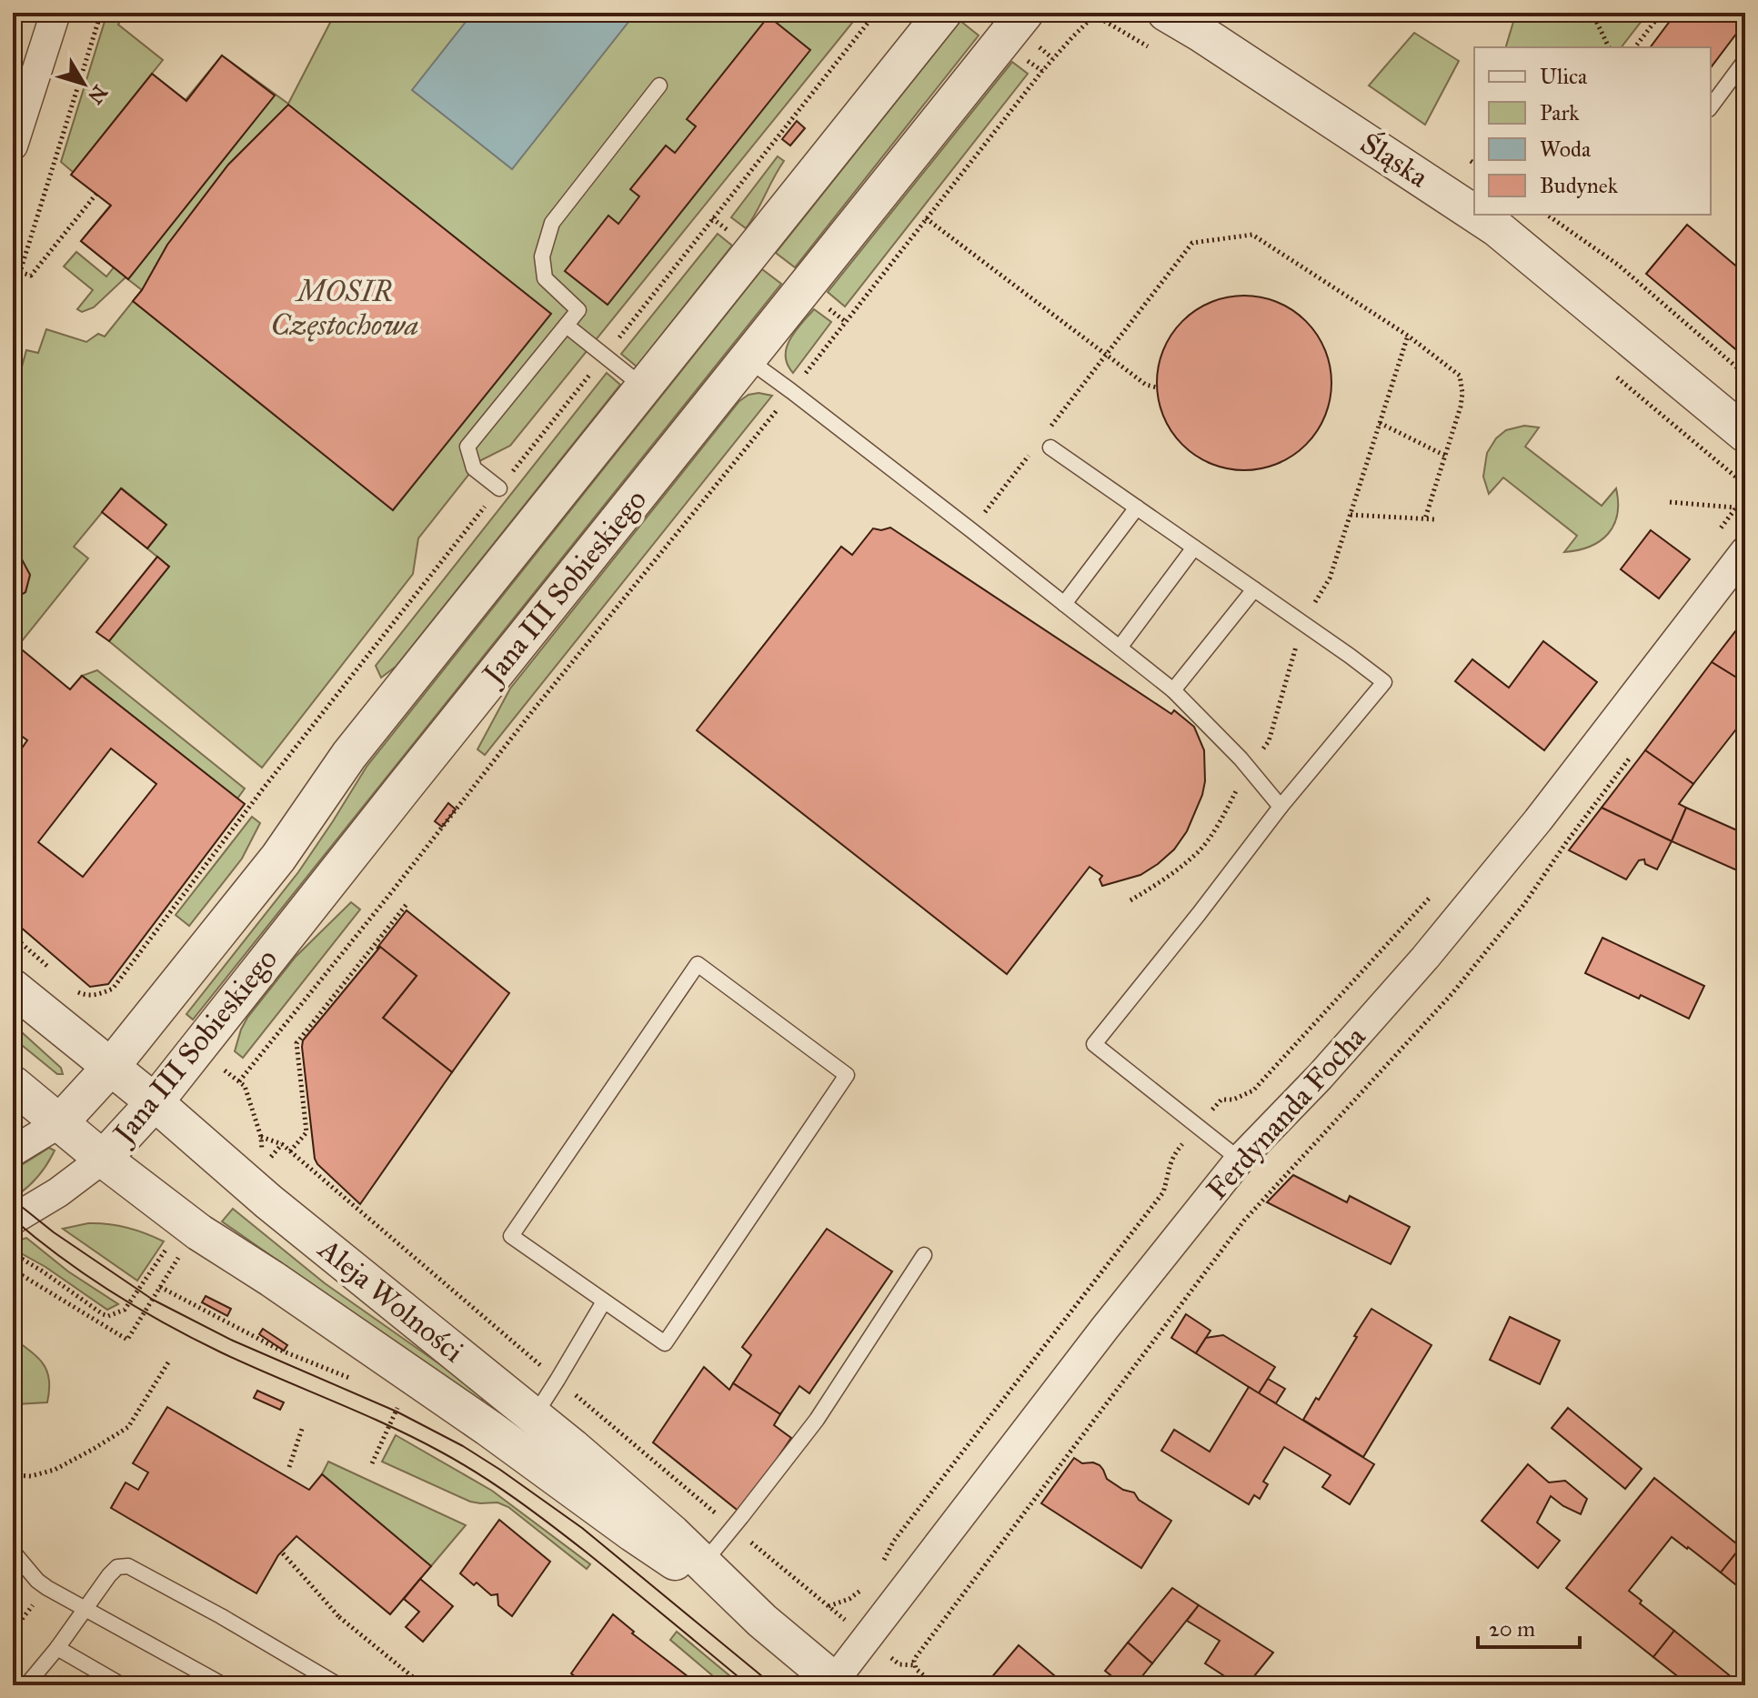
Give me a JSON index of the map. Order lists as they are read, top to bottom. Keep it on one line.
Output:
{"streets":{"street":["Śląska","Jana III Sobieskiego","Ferdynanda Focha","Aleja Wolności"]},"crossings":[["Jana III Sobieskiego","Aleja Wolności"],["Ferdynanda Focha","Aleja Wolności"]],"parks":["MOSIR Częstochowa"],"legend":["Ulica","Park","Woda","Budynek"],"scale_bar":"20 m","north":"bottom right"}
